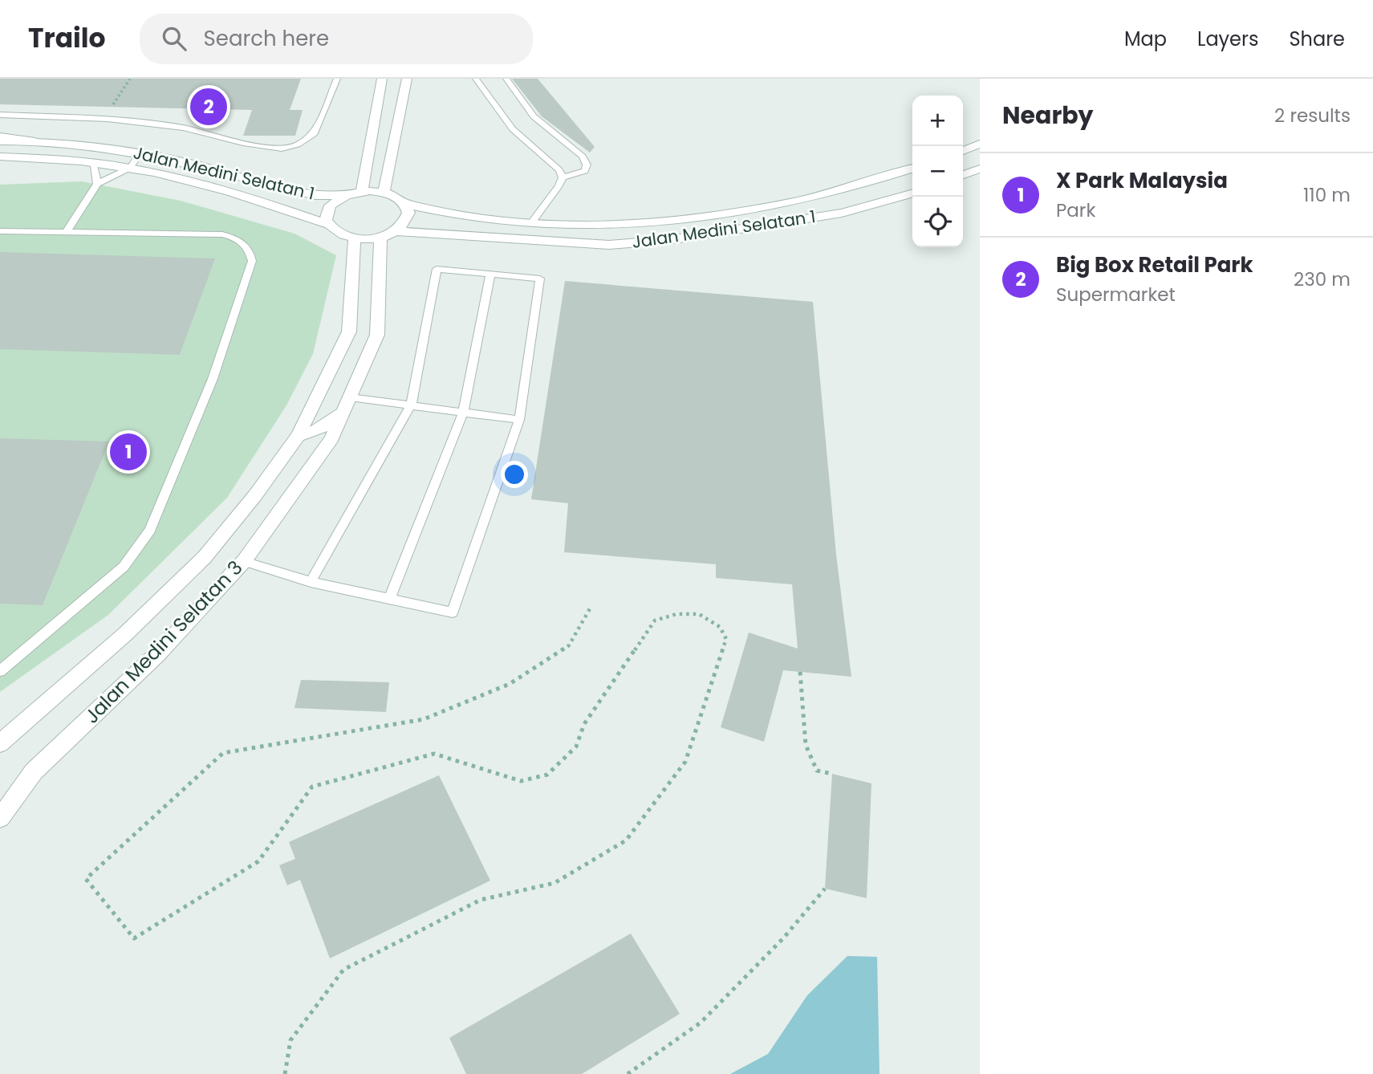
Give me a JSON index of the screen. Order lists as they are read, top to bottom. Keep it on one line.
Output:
{"streets":{"street":["Jalan Medini Selatan 1","Jalan Medini Selatan 3"]},"crossings":[["Jalan Medini Selatan 1","Jalan Medini Selatan 3"]],"page":{"header":"Trailo","search":"Search here","nav":["Map","Layers","Share"],"heading":["Nearby","2 results"],"pins":["2","1"],"map_buttons":["+","−"],"list":[{"mark":"1","name":"X Park Malaysia","note":"Park","value":"110 m"},{"mark":"2","name":"Big Box Retail Park","note":"Supermarket","value":"230 m"}]}}
